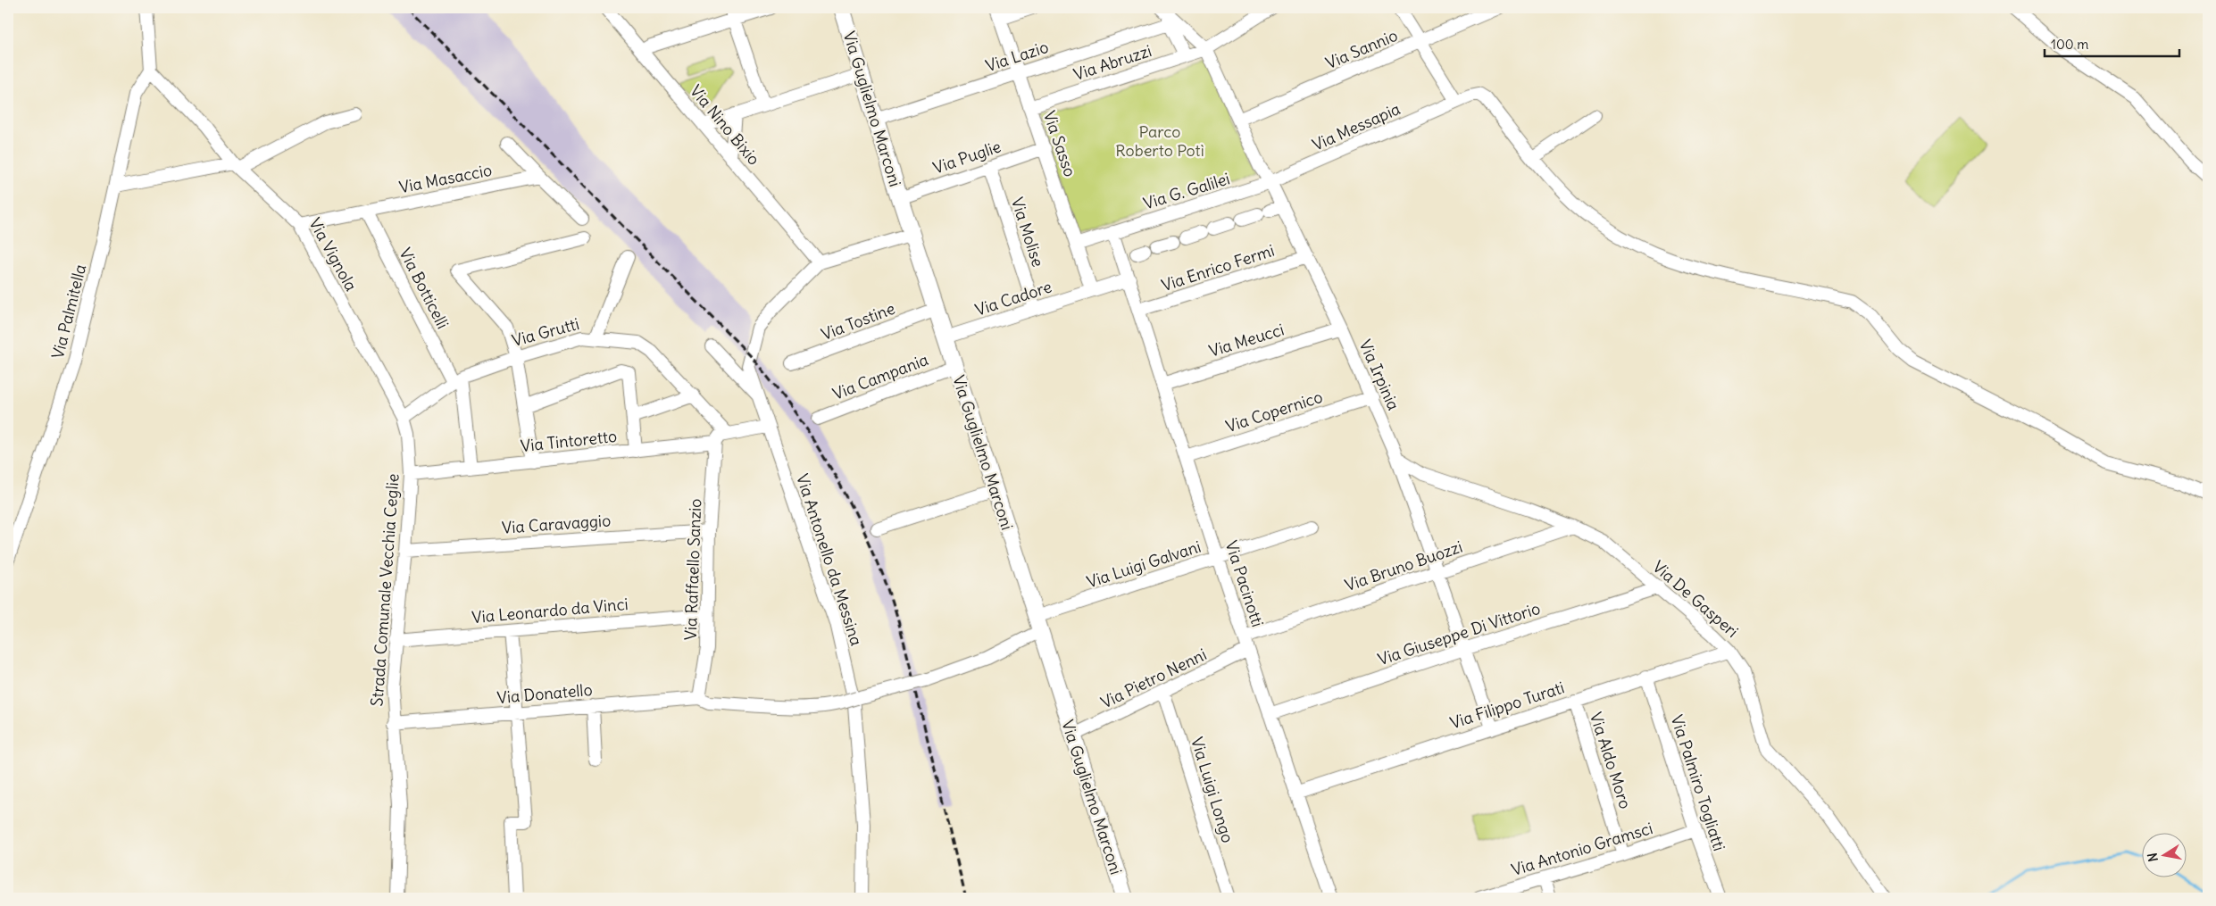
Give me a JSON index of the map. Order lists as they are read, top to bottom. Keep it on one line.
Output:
{"streets":{"main road":["Via Guglielmo Marconi"],"street":["Via Sannio","Via Lazio","Via Abruzzi","Via Nino Bixio","Via Messapia","Via Sasso","Via Puglie","Via Masaccio","Via G. Galilei","Via Molise","Via Vignola","Via Enrico Fermi","Via Botticelli","Via Cadore","Via Palmitella","Via Tostine","Via Grutti","Via Meucci","Via Irpinia","Via Campania","Via Copernico","Via Tintoretto","Via Caravaggio","Via Antonello da Messina","Via Luigi Galvani","Via Bruno Buozzi","Via Raffaello Sanzio","Via Pacinotti","Strada Comunale Vecchia Ceglie","Via De Gasperi","Via Leonardo da Vinci","Via Giuseppe Di Vittorio","Via Pietro Nenni","Via Donatello","Via Filippo Turati","Via Aldo Moro","Via Palmiro Togliatti","Via Luigi Longo","Via Antonio Gramsci"]},"crossings":[["Via Sannio","Via Irpinia"],["Via Lazio","Via Guglielmo Marconi"],["Via Lazio","Via Sasso"],["Via Abruzzi","Via Sasso"],["Via Abruzzi","Via Irpinia"],["Via Guglielmo Marconi","Via Puglie"],["Via Guglielmo Marconi","Via Cadore"],["Via Guglielmo Marconi","Via Tostine"],["Via Guglielmo Marconi","Via Campania"],["Via Guglielmo Marconi","Via Luigi Galvani"],["Via Guglielmo Marconi","Via Pietro Nenni"],["Via Nino Bixio","Via Antonello da Messina"],["Via Messapia","Via G. Galilei"],["Via Messapia","Via Irpinia"],["Via Sasso","Via Puglie"],["Via Sasso","Via G. Galilei"],["Via Sasso","Via Cadore"],["Via Puglie","Via Molise"],["Via Masaccio","Via Vignola"],["Via Masaccio","Via Botticelli"],["Via G. Galilei","Via Irpinia"],["Via G. Galilei","Via Pacinotti"],["Via Molise","Via Cadore"],["Via Vignola","Via Palmitella"],["Via Vignola","Via Grutti"],["Via Vignola","Strada Comunale Vecchia Ceglie"],["Via Enrico Fermi","Via Irpinia"],["Via Enrico Fermi","Via Pacinotti"],["Via Botticelli","Via Grutti"],["Via Cadore","Via Pacinotti"],["Via Grutti","Via Tintoretto"],["Via Grutti","Strada Comunale Vecchia Ceglie"],["Via Meucci","Via Irpinia"],["Via Meucci","Via Pacinotti"],["Via Irpinia","Via Copernico"],["Via Irpinia","Via Bruno Buozzi"],["Via Irpinia","Via De Gasperi"],["Via Irpinia","Via Giuseppe Di Vittorio"],["Via Irpinia","Via Filippo Turati"],["Via Copernico","Via Pacinotti"],["Via Tintoretto","Via Raffaello Sanzio"],["Via Tintoretto","Strada Comunale Vecchia Ceglie"],["Via Caravaggio","Via Raffaello Sanzio"],["Via Caravaggio","Strada Comunale Vecchia Ceglie"],["Via Luigi Galvani","Via Pacinotti"],["Via Luigi Galvani","Via Donatello"],["Via Bruno Buozzi","Via Pacinotti"],["Via Bruno Buozzi","Via De Gasperi"],["Via Raffaello Sanzio","Via Leonardo da Vinci"],["Via Raffaello Sanzio","Via Donatello"],["Via Pacinotti","Via Giuseppe Di Vittorio"],["Via Pacinotti","Via Pietro Nenni"],["Via Pacinotti","Via Filippo Turati"],["Strada Comunale Vecchia Ceglie","Via Leonardo da Vinci"],["Strada Comunale Vecchia Ceglie","Via Donatello"],["Via De Gasperi","Via Giuseppe Di Vittorio"],["Via De Gasperi","Via Filippo Turati"],["Via Pietro Nenni","Via Luigi Longo"],["Via Filippo Turati","Via Aldo Moro"],["Via Filippo Turati","Via Palmiro Togliatti"],["Via Aldo Moro","Via Antonio Gramsci"],["Via Palmiro Togliatti","Via Antonio Gramsci"]],"parks":["Parco Roberto Potì"],"scale_bar":"100 m","north":"left"}
